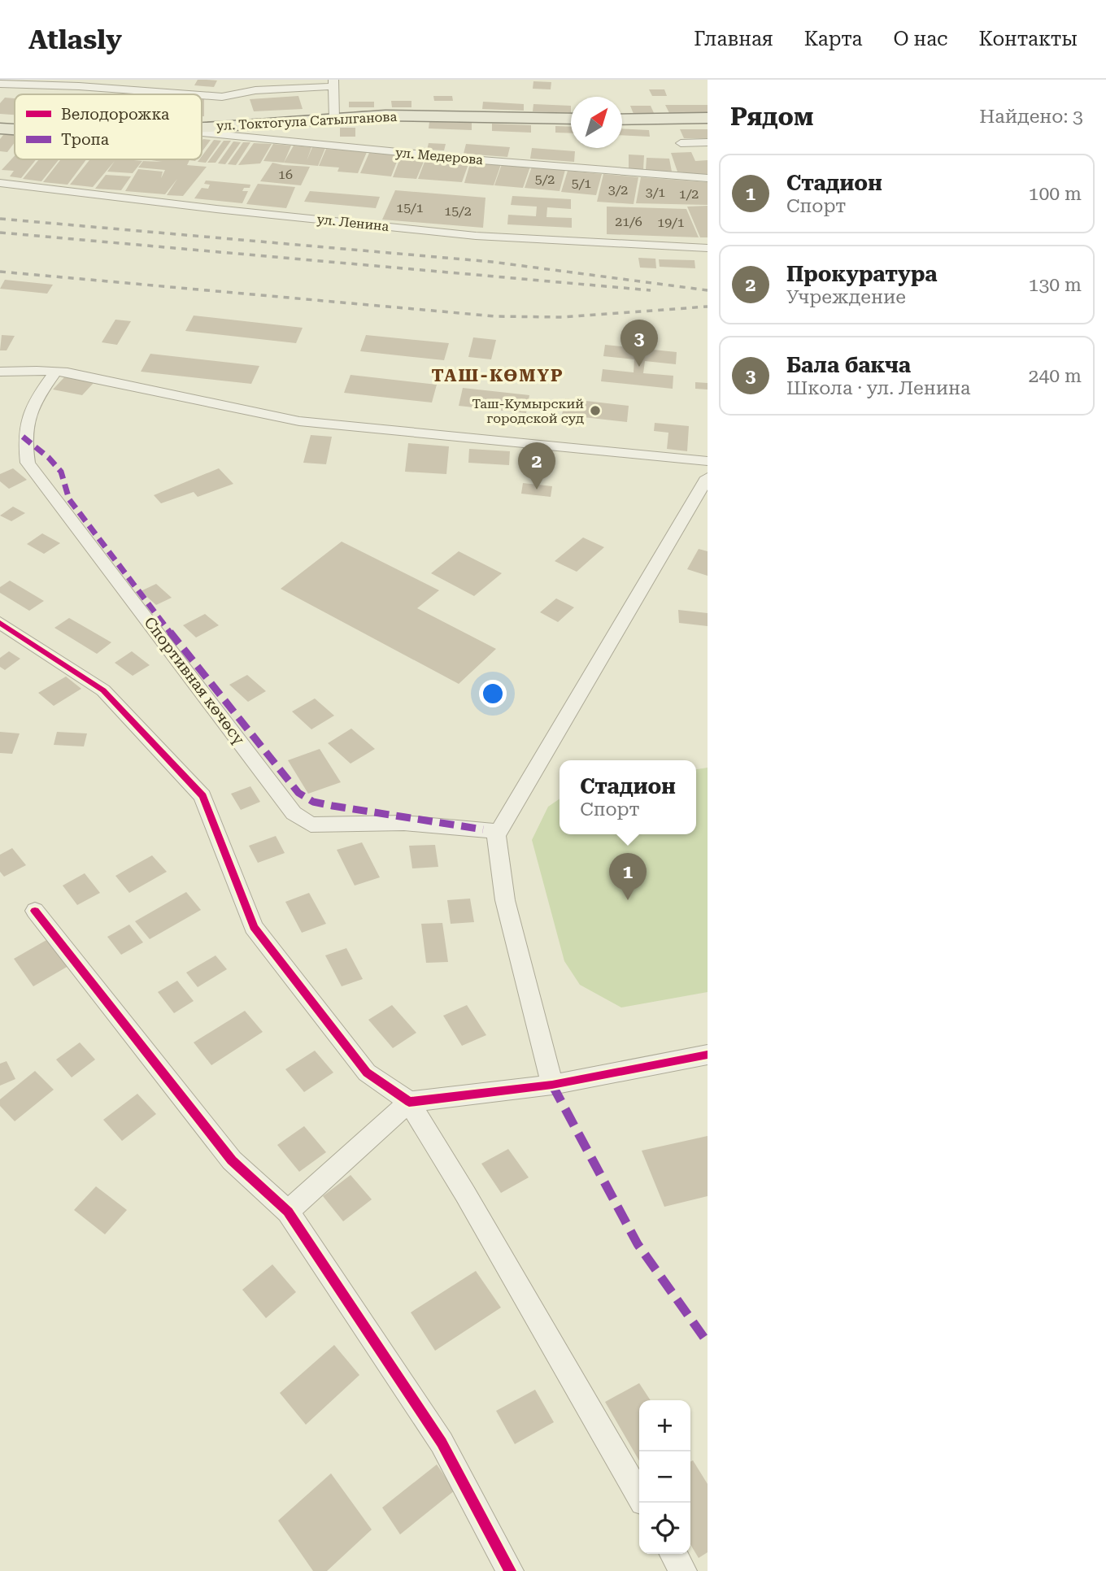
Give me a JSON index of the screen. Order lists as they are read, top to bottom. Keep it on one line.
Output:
{"streets":{"main road":["ул. Токтогула Сатылганова"],"street":["ул. Медерова","ул. Ленина","Спортивная көчөсү"]},"districts":["ТАШ-КӨМҮР"],"places":["Таш-Кумырский городской суд"],"house_numbers":["16","5/2","5/1","3/2","3/1","1/2","15/1","15/2","21/6","19/1"],"legend":["Велодорожка","Тропа"],"north":"top right","page":{"header":"Atlasly","nav":["Главная","Карта","О нас","Контакты"],"heading":["Рядом","Найдено: 3"],"list":[{"mark":"1","name":"Стадион","note":"Спорт","value":"100 m"},{"mark":"2","name":"Прокуратура","note":"Учреждение","value":"130 m"},{"mark":"3","name":"Бала бакча","note":"Школа · ул. Ленина","value":"240 m"}],"pins":["3","2","1"],"popup":["Стадион","Спорт"],"map_buttons":["+","−"]}}
